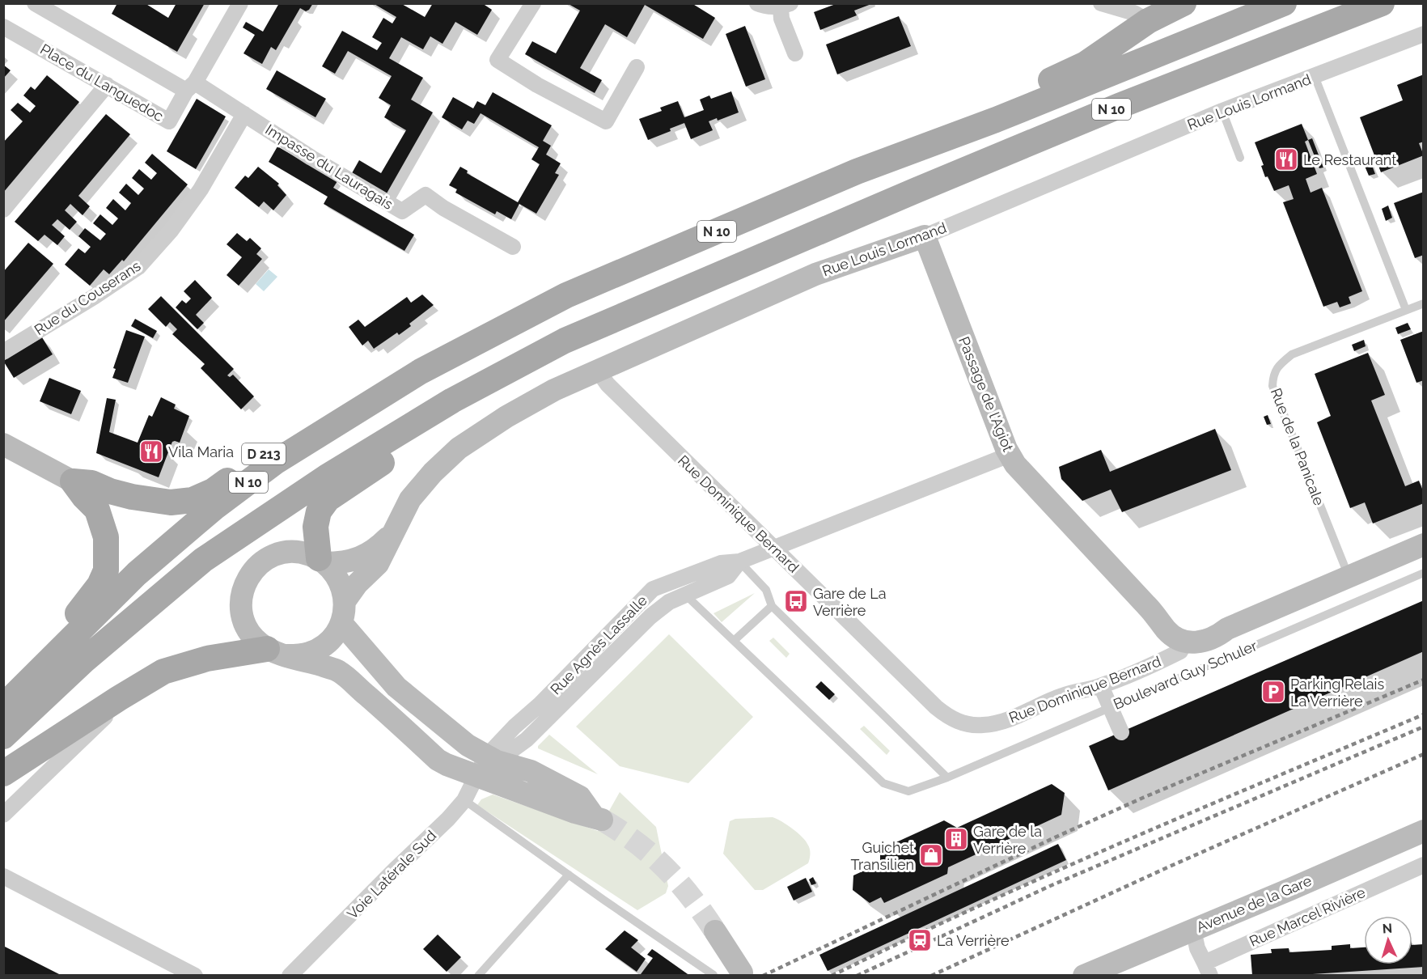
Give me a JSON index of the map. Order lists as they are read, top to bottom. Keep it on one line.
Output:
{"streets":{"main road":["N 10","D 213"],"street":["Place du Languedoc","Rue Louis Lormand","Impasse du Lauragais","Rue du Couserans","Passage de l'Agiot","Rue Dominique Bernard","Rue Agnès Lassalle","Boulevard Guy Schuler","Voie Latérale Sud","Avenue de la Gare","Rue Marcel Rivière"],"lane":["Rue de la Panicale"]},"crossings":[["Place du Languedoc","Impasse du Lauragais"],["Rue Louis Lormand","Passage de l'Agiot"],["Rue Louis Lormand","Rue Dominique Bernard"],["N 10","D 213"],["Impasse du Lauragais","Rue du Couserans"],["Passage de l'Agiot","Rue Agnès Lassalle"],["Passage de l'Agiot","Boulevard Guy Schuler"],["Rue de la Panicale","Boulevard Guy Schuler"],["Rue Dominique Bernard","Rue Agnès Lassalle"],["Rue Dominique Bernard","Boulevard Guy Schuler"],["Rue Agnès Lassalle","Boulevard Guy Schuler"],["Rue Agnès Lassalle","Voie Latérale Sud"]],"places":{"restaurant":["Le Restaurant","Vila Maria"],"bus stop":["Gare de La Verrière"],"parking":["Parking Relais La Verrière"],"building":["Gare de la Verrière"],"shop":["Guichet Transilien"],"station":["La Verrière"]},"north":"top"}
